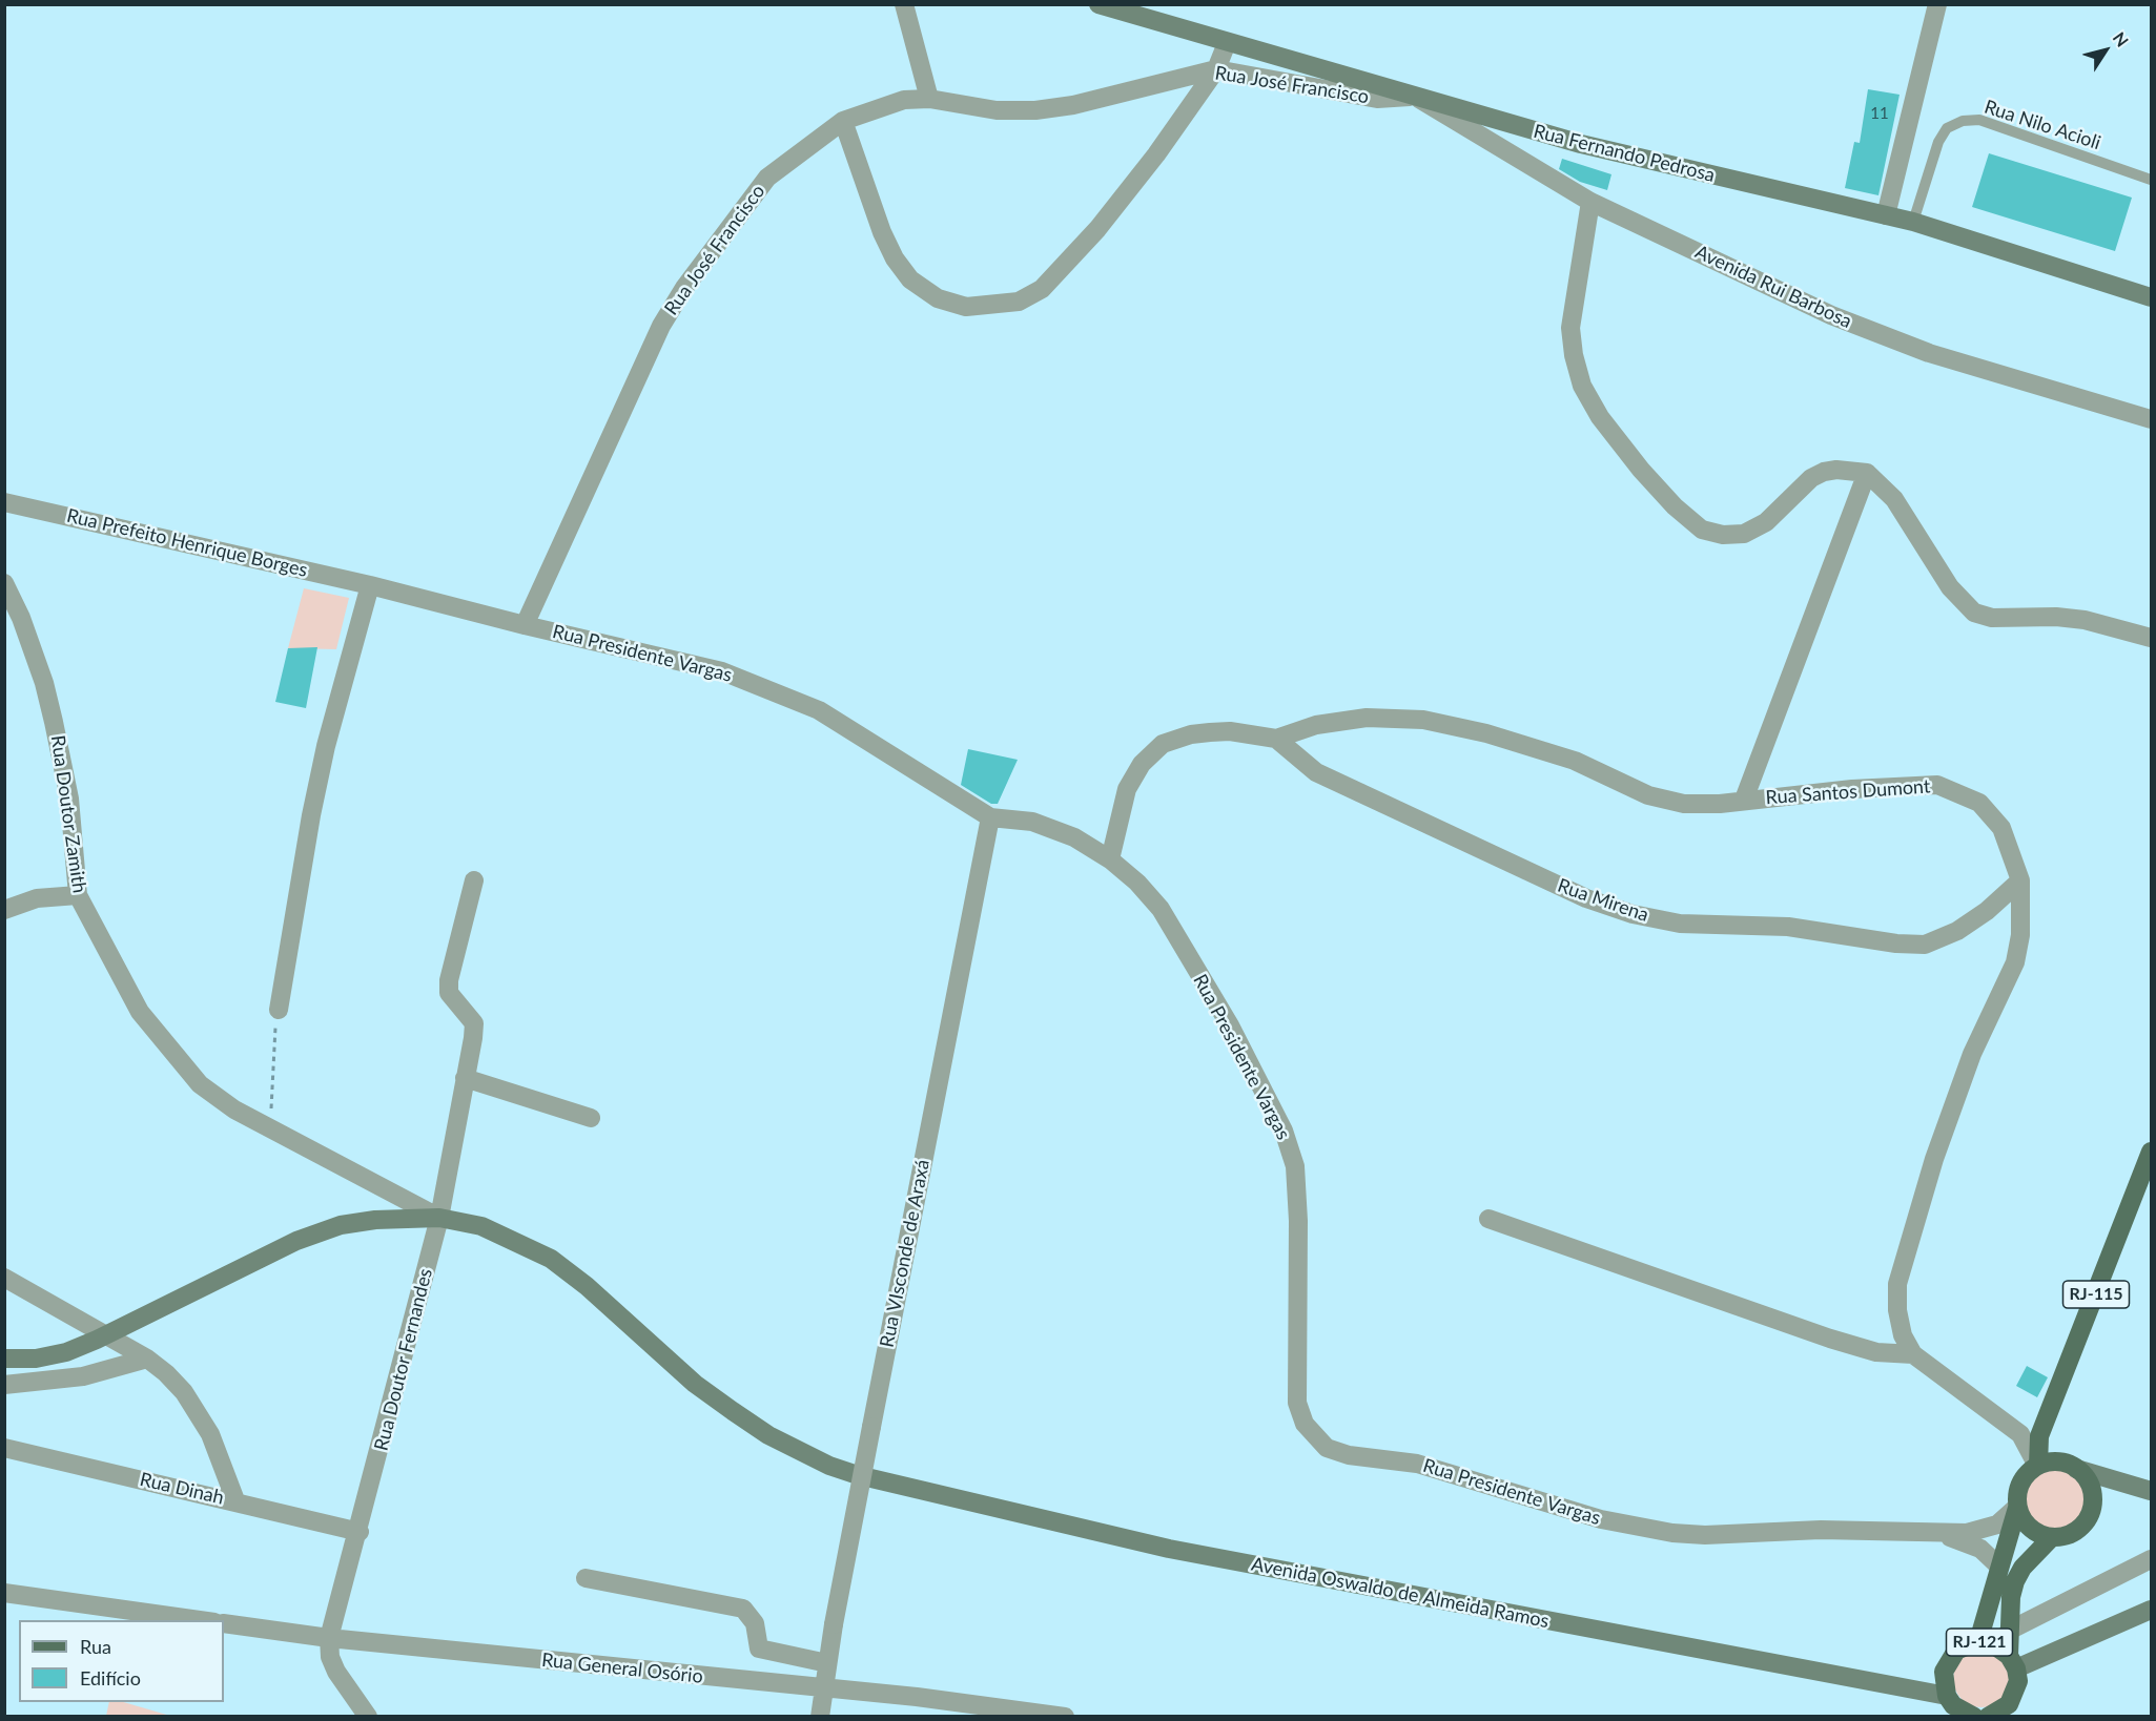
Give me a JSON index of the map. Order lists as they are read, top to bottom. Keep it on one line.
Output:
{"streets":{"main road":["RJ-115","RJ-121"],"street":["Rua José Francisco","Rua Fernando Pedrosa","Avenida Rui Barbosa","Rua Prefeito Henrique Borges","Rua Presidente Vargas","Rua Santos Dumont","Rua Doutor Zamith","Rua Mirena","Rua VIsconde de Araxá","Rua Doutor Fernandes","Rua Dinah","Avenida Oswaldo de Almeida Ramos","Rua General Osório"],"lane":["Rua Nilo Acioli"]},"crossings":[["Rua José Francisco","Rua Fernando Pedrosa"],["Rua José Francisco","Avenida Rui Barbosa"],["Rua José Francisco","Rua Presidente Vargas"],["Rua Nilo Acioli","Rua Fernando Pedrosa"],["Rua Fernando Pedrosa","Avenida Rui Barbosa"],["Rua Prefeito Henrique Borges","Rua Presidente Vargas"],["Rua Presidente Vargas","Rua Santos Dumont"],["Rua Presidente Vargas","Rua VIsconde de Araxá"],["Rua Presidente Vargas","RJ-115"],["Rua Presidente Vargas","RJ-121"],["Rua Santos Dumont","Rua Mirena"],["Rua Santos Dumont","RJ-115"],["Rua Doutor Zamith","Rua Doutor Fernandes"],["Rua Doutor Zamith","Avenida Oswaldo de Almeida Ramos"],["Rua VIsconde de Araxá","Rua General Osório"],["RJ-115","RJ-121"],["Rua Doutor Fernandes","Rua Dinah"],["Rua Doutor Fernandes","Avenida Oswaldo de Almeida Ramos"],["Rua Doutor Fernandes","Rua General Osório"],["Avenida Oswaldo de Almeida Ramos","RJ-121"]],"house_numbers":["11"],"legend":["Rua","Edifício"],"north":"top right"}
